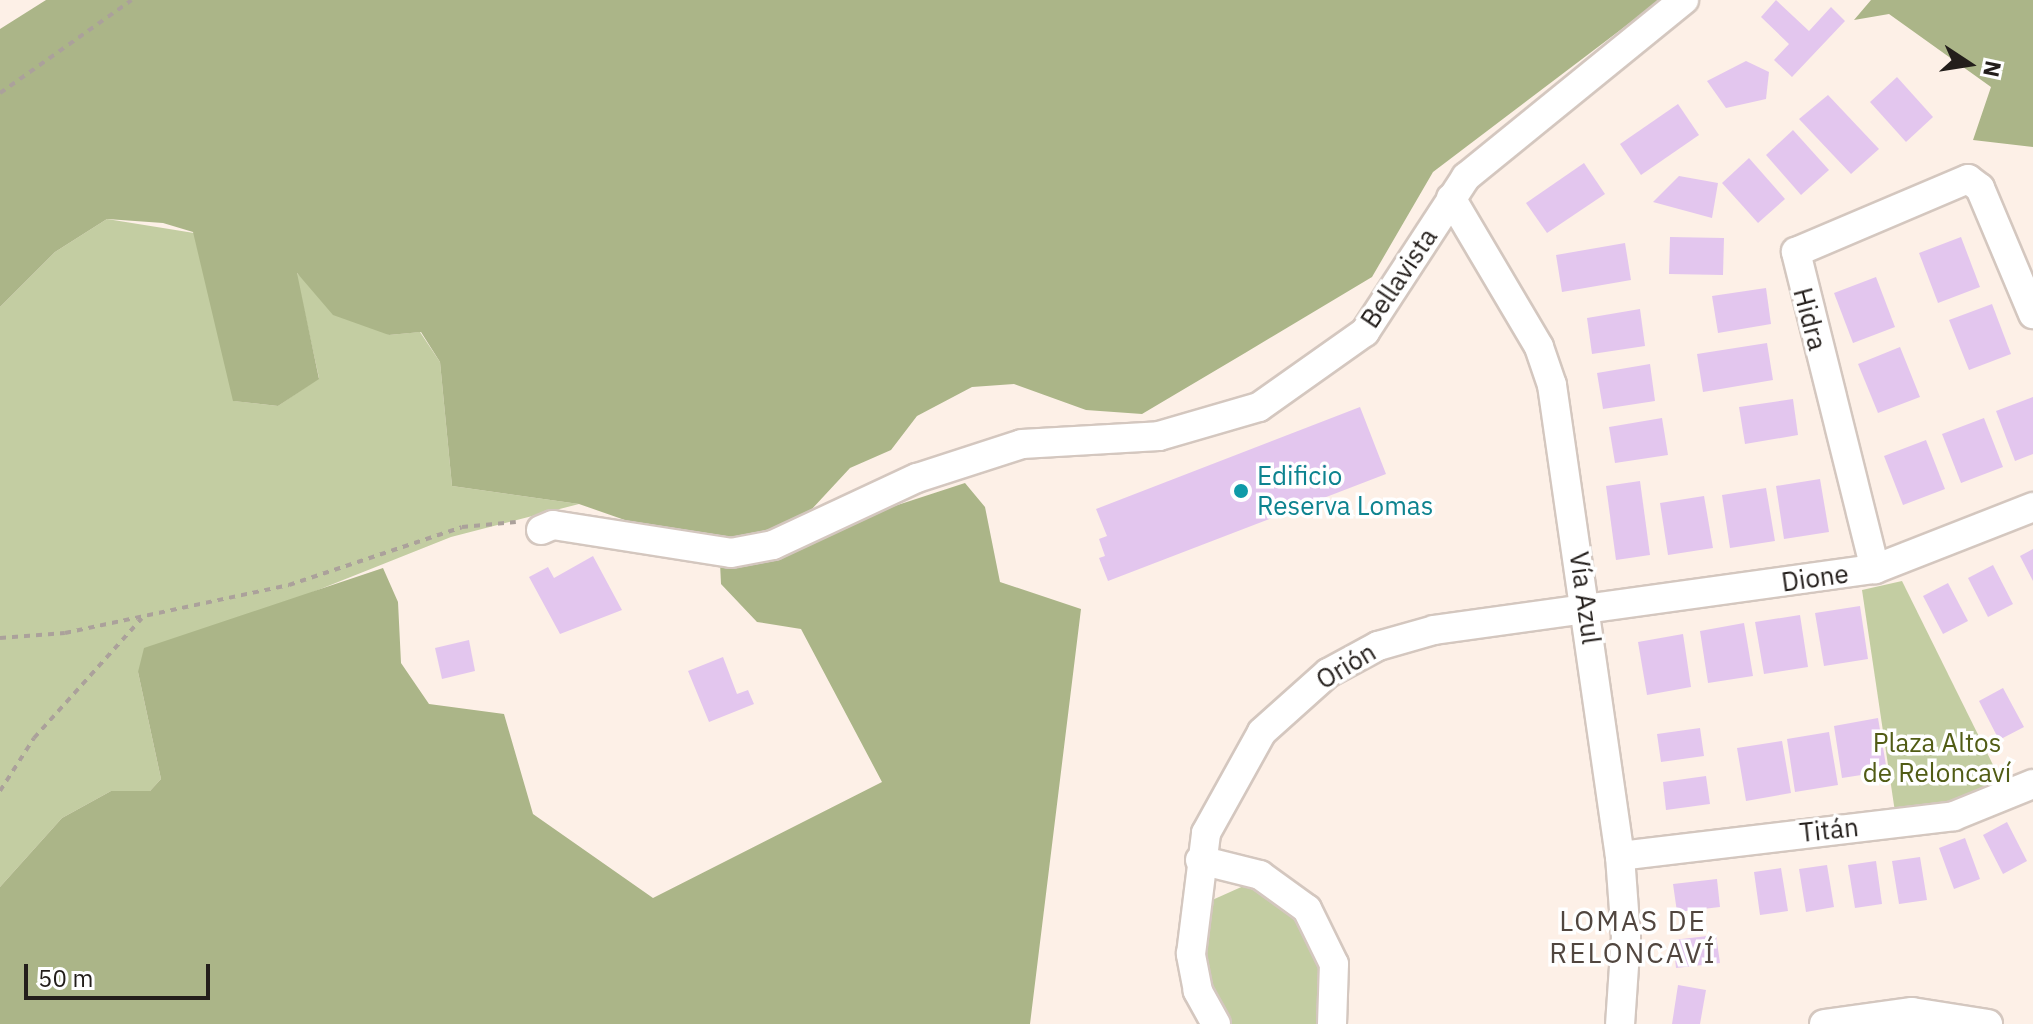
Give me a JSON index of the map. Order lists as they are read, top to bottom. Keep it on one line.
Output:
{"streets":{"street":["Bellavista","Hidra","Dione","Vía Azul","Orión","Titán"]},"crossings":[["Bellavista","Vía Azul"],["Hidra","Dione"],["Dione","Vía Azul"],["Dione","Orión"],["Vía Azul","Orión"],["Vía Azul","Titán"]],"districts":["LOMAS DE RELONCAVÍ"],"parks":["Plaza Altos de Reloncaví"],"places":["Edificio Reserva Lomas"],"scale_bar":"50 m","north":"right"}
